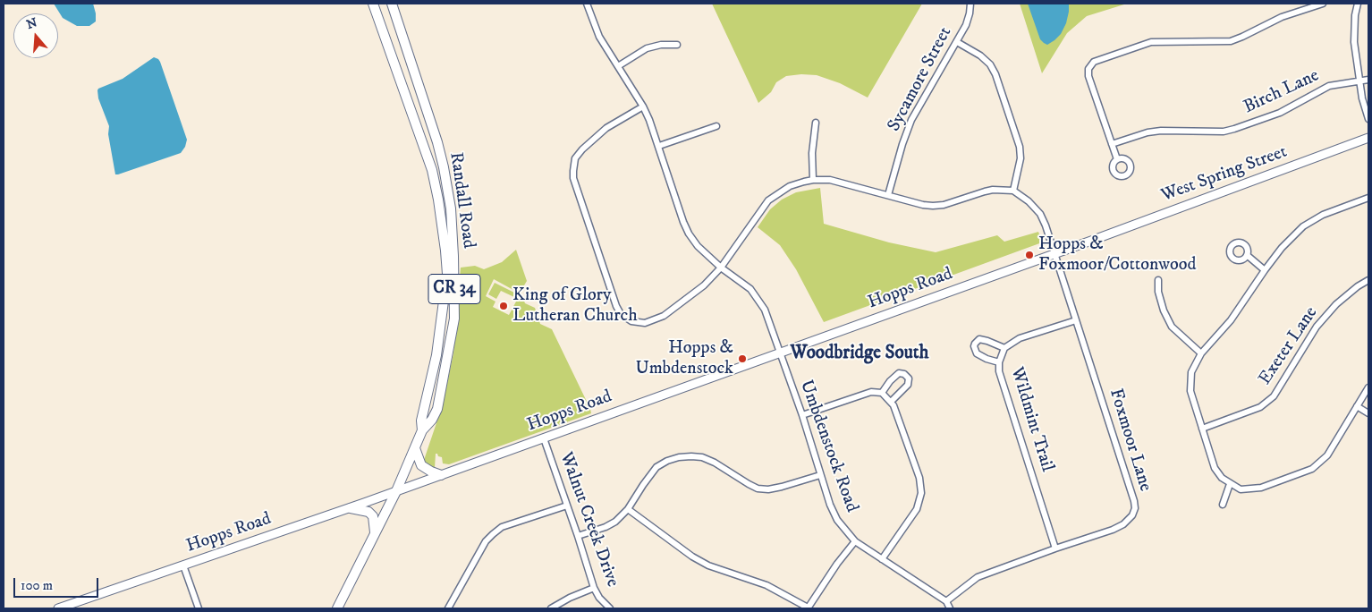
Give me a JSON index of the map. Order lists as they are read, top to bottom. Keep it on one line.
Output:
{"streets":{"main road":["West Spring Street","Randall Road","CR 34","Hopps Road"],"street":["Sycamore Street","Birch Lane","Exeter Lane","Wildmint Trail","Foxmoor Lane","Umbdenstock Road","Walnut Creek Drive"]},"crossings":[["West Spring Street","Hopps Road"],["Randall Road","Hopps Road"],["Hopps Road","Foxmoor Lane"],["Hopps Road","Umbdenstock Road"],["Hopps Road","Walnut Creek Drive"],["Wildmint Trail","Foxmoor Lane"],["Foxmoor Lane","Umbdenstock Road"]],"districts":["Woodbridge South"],"places":["Hopps & Foxmoor/Cottonwood","King of Glory Lutheran Church","Hopps & Umbdenstock"],"scale_bar":"100 m","north":"top"}
